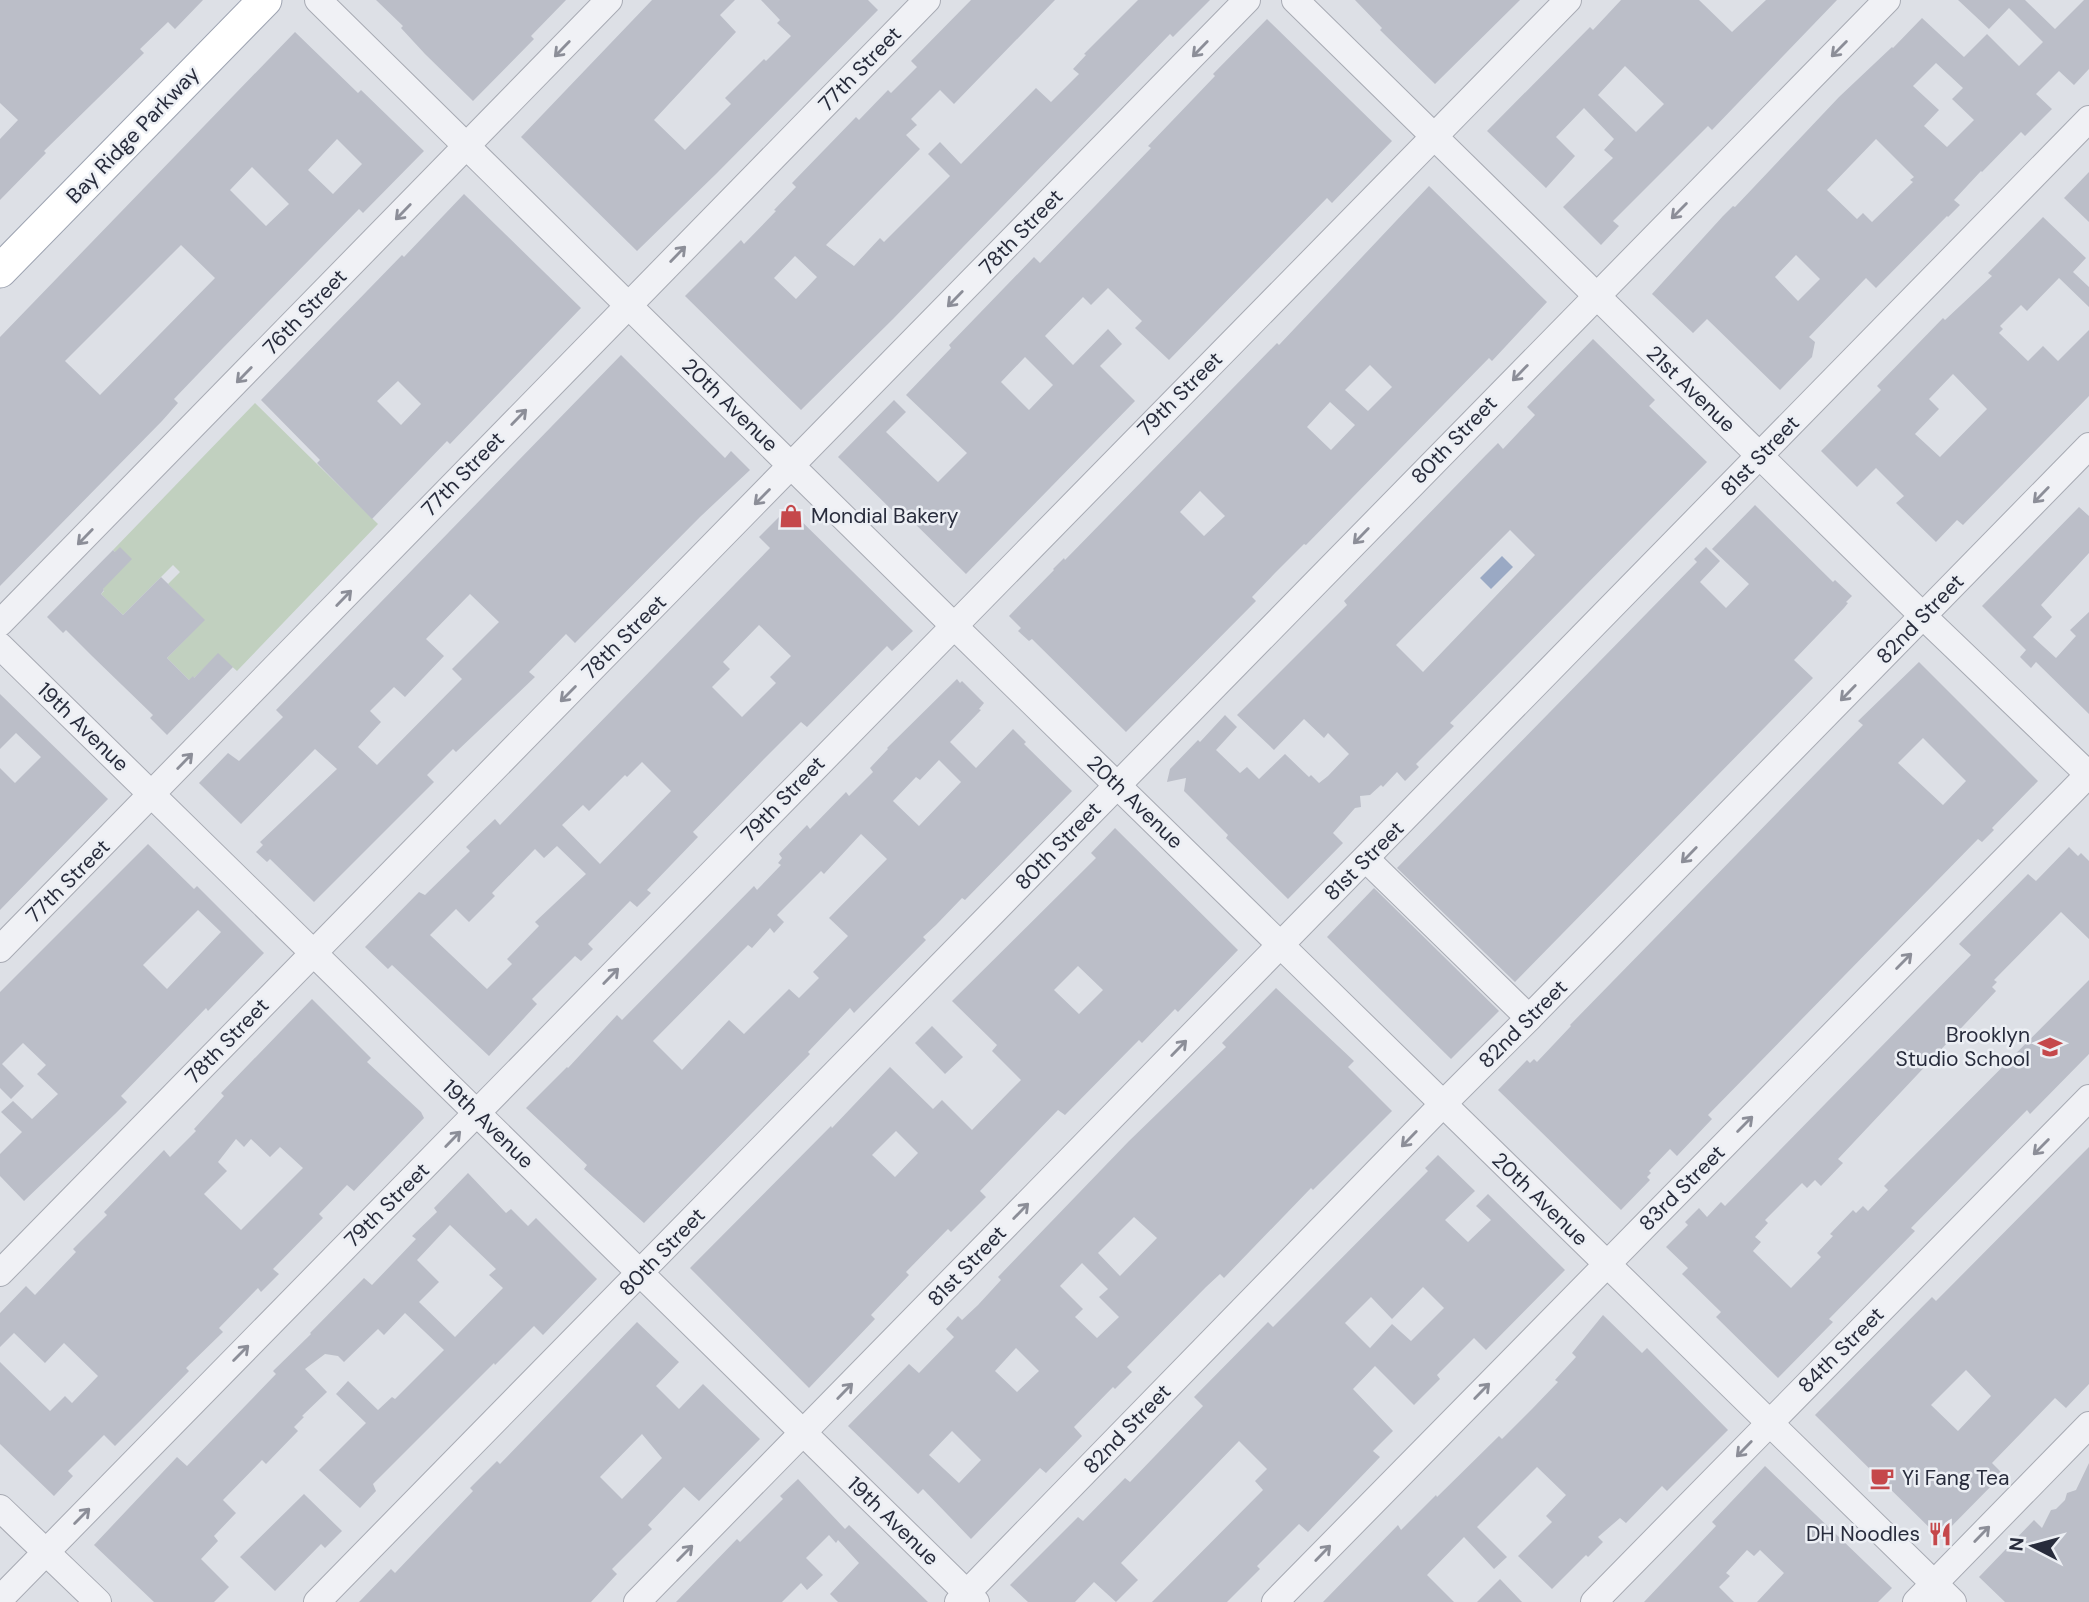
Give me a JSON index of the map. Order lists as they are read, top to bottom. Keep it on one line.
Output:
{"streets":{"main road":["Bay Ridge Parkway"],"street":["77th Street","78th Street","76th Street","21st Avenue","79th Street","20th Avenue","80th Street","81st Street","82nd Street","19th Avenue","83rd Street","84th Street"]},"crossings":[["77th Street","20th Avenue"],["77th Street","19th Avenue"],["78th Street","20th Avenue"],["78th Street","19th Avenue"],["76th Street","20th Avenue"],["21st Avenue","79th Street"],["21st Avenue","80th Street"],["21st Avenue","81st Street"],["21st Avenue","82nd Street"],["21st Avenue","83rd Street"],["79th Street","20th Avenue"],["79th Street","19th Avenue"],["20th Avenue","80th Street"],["20th Avenue","81st Street"],["20th Avenue","82nd Street"],["20th Avenue","83rd Street"],["20th Avenue","84th Street"],["80th Street","19th Avenue"],["81st Street","19th Avenue"],["82nd Street","19th Avenue"]],"one_way":["77th Street","78th Street","76th Street","79th Street","80th Street","81st Street","82nd Street","83rd Street"],"places":{"shop":["Mondial Bakery"],"school or university":["Brooklyn Studio School"],"cafe":["Yi Fang Tea"],"restaurant":["DH Noodles"]},"north":"left"}
